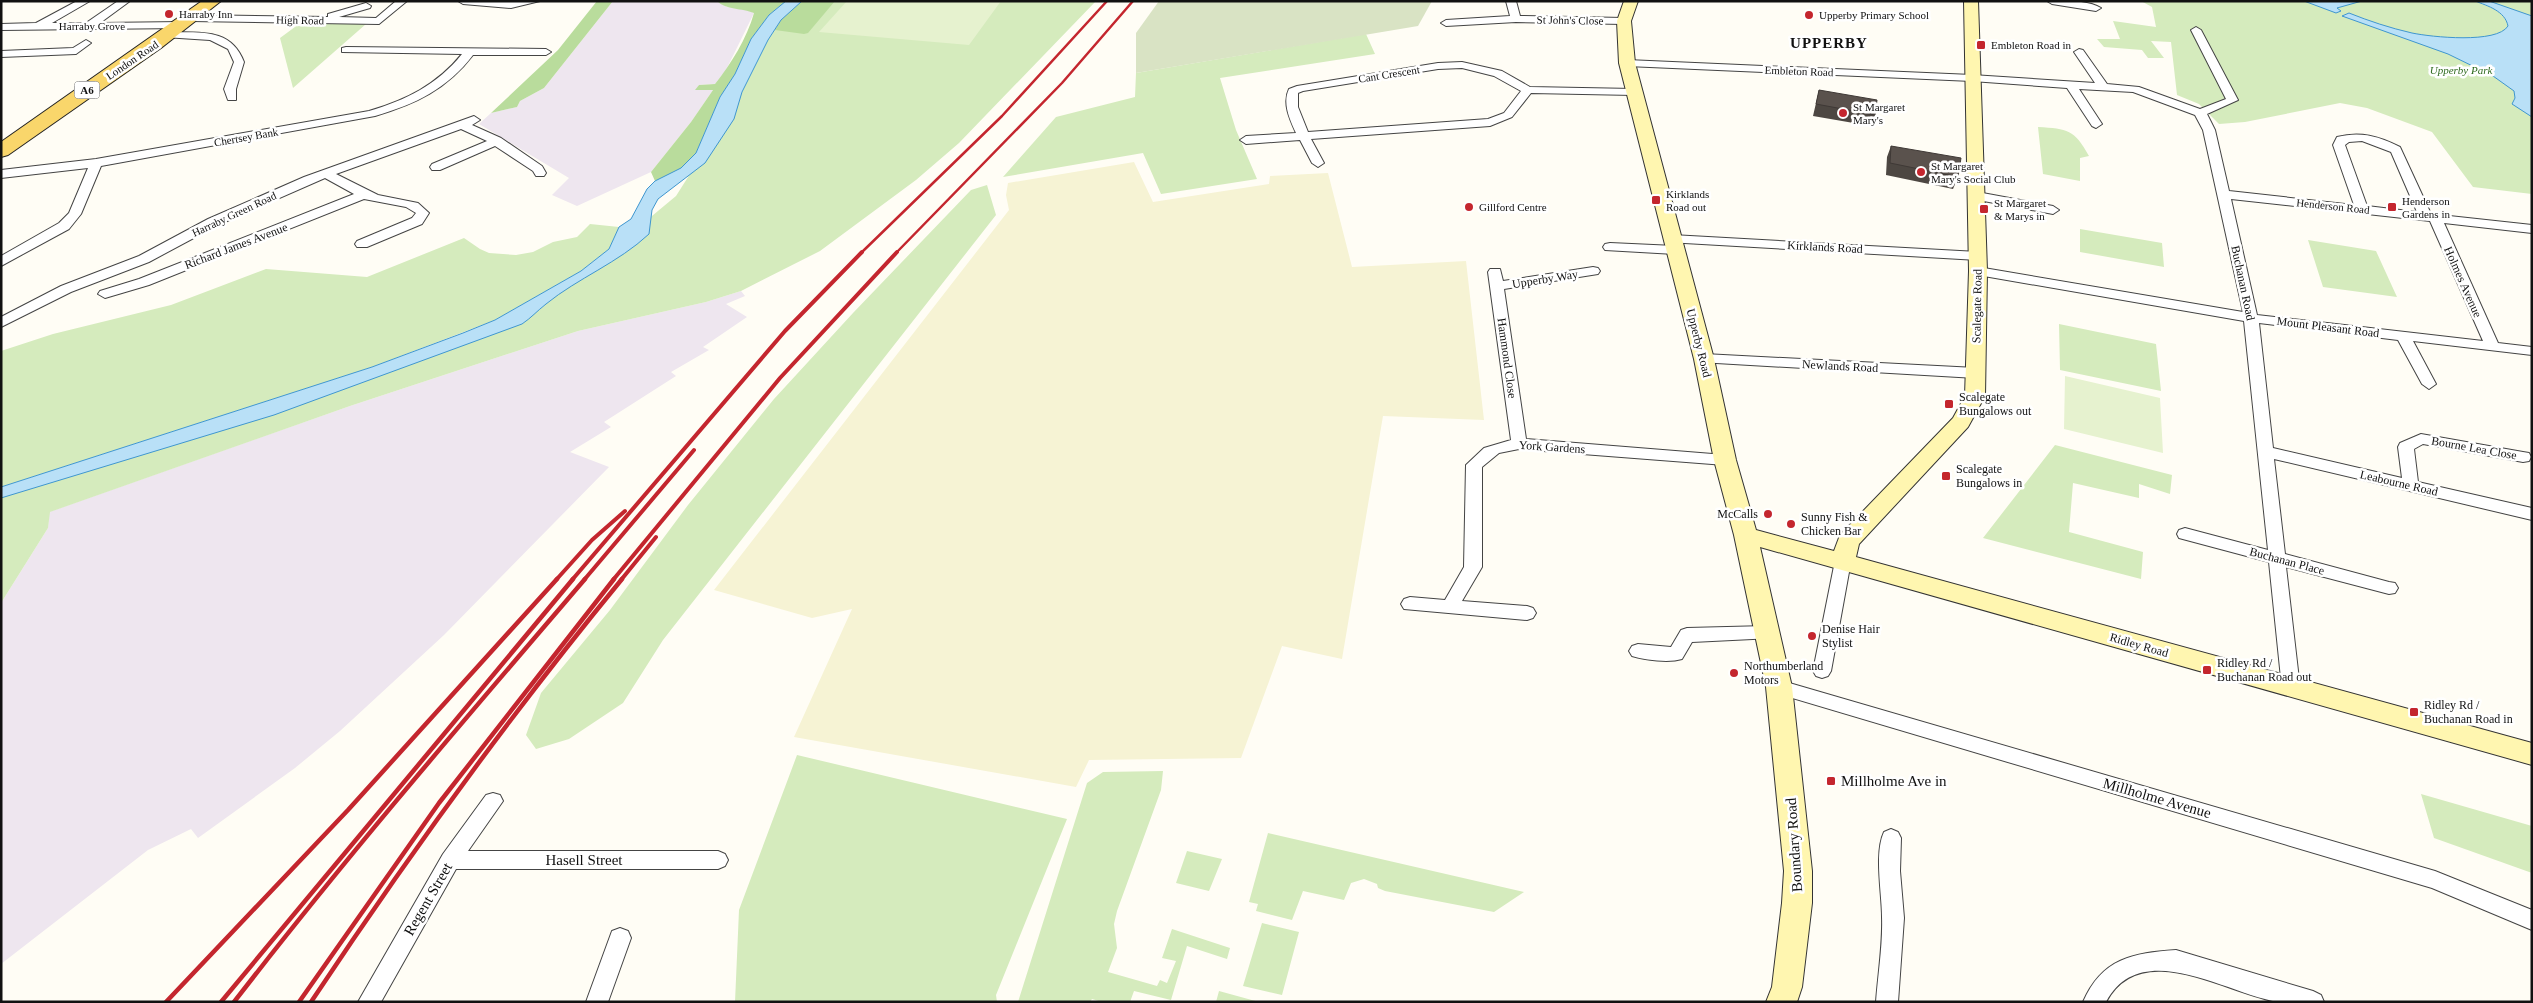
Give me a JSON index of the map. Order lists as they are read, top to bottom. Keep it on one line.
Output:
{"streets":{"main road":["London Road","A6"],"street":["High Road","St John's Close","Harraby Grove","Embleton Road","Cant Crescent","Chertsey Bank","Henderson Road","Harraby Green Road","Richard James Avenue","Kirklands Road","Upperby Way","Holmes Avenue","Buchanan Road","Scalegate Road","Mount Pleasant Road","Upperby Road","Hammond Close","Newlands Road","York Gardens","Bourne Lea Close","Leabourne Road","Buchanan Place","Ridley Road","Millholme Avenue","Boundary Road","Hasell Street","Regent Street"]},"crossings":[["High Road","Harraby Grove"],["High Road","London Road"],["St John's Close","Upperby Road"],["Harraby Grove","London Road"],["Embleton Road","Scalegate Road"],["Embleton Road","Upperby Road"],["Cant Crescent","Upperby Road"],["Henderson Road","Holmes Avenue"],["Henderson Road","Buchanan Road"],["Kirklands Road","Scalegate Road"],["Kirklands Road","Mount Pleasant Road"],["Kirklands Road","Upperby Road"],["Upperby Way","Hammond Close"],["Holmes Avenue","Mount Pleasant Road"],["Buchanan Road","Mount Pleasant Road"],["Buchanan Road","Leabourne Road"],["Buchanan Road","Buchanan Place"],["Buchanan Road","Ridley Road"],["Scalegate Road","Mount Pleasant Road"],["Scalegate Road","Newlands Road"],["Scalegate Road","Ridley Road"],["Upperby Road","Newlands Road"],["Upperby Road","York Gardens"],["Upperby Road","Ridley Road"],["Upperby Road","Millholme Avenue"],["Upperby Road","Boundary Road"],["Hammond Close","York Gardens"],["Bourne Lea Close","Leabourne Road"],["Millholme Avenue","Boundary Road"],["Hasell Street","Regent Street"]],"districts":["UPPERBY"],"parks":["Upperby Park"],"places":{"other":["Harraby Inn","Upperby Primary School","St Margaret Mary's","St Margaret Mary's Social Club","Gillford Centre","McCalls","Sunny Fish & Chicken Bar","Denise Hair Stylist","Northumberland Motors"],"transit":["Embleton Road in","Kirklands Road out","Henderson Gardens in","St Margaret & Marys in","Scalegate Bungalows out","Scalegate Bungalows in","Ridley Rd / Buchanan Road out","Ridley Rd / Buchanan Road in","Millholme Ave in"]}}
